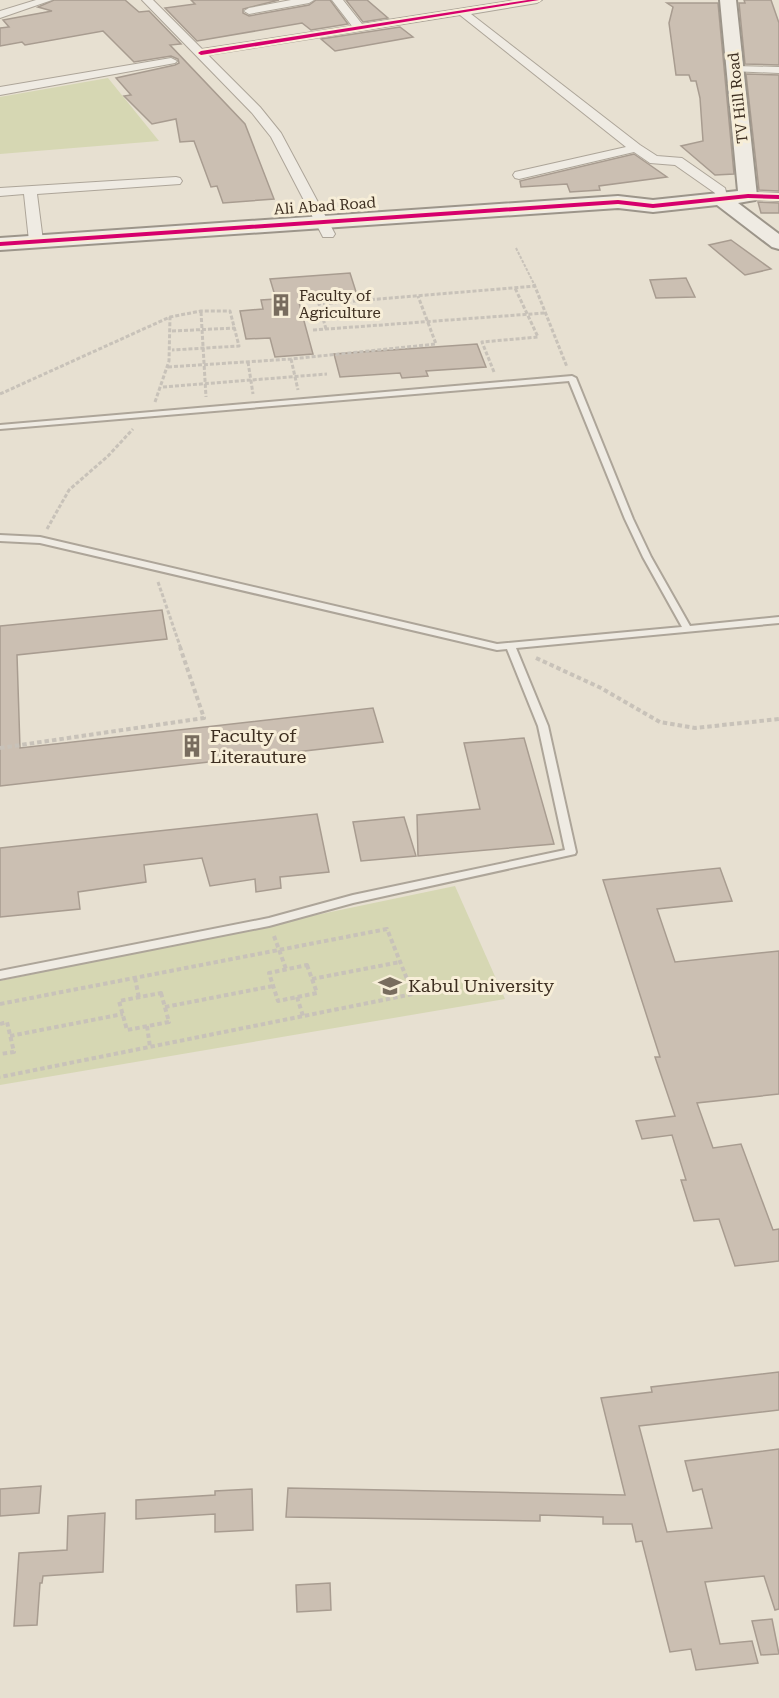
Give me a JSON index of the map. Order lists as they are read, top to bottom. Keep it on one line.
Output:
{"streets":{"street":["TV Hill Road","Ali Abad Road"]},"crossings":[["TV Hill Road","Ali Abad Road"]],"places":{"building":["Faculty of Agriculture","Faculty of Literauture"],"school or university":["Kabul University"]}}
